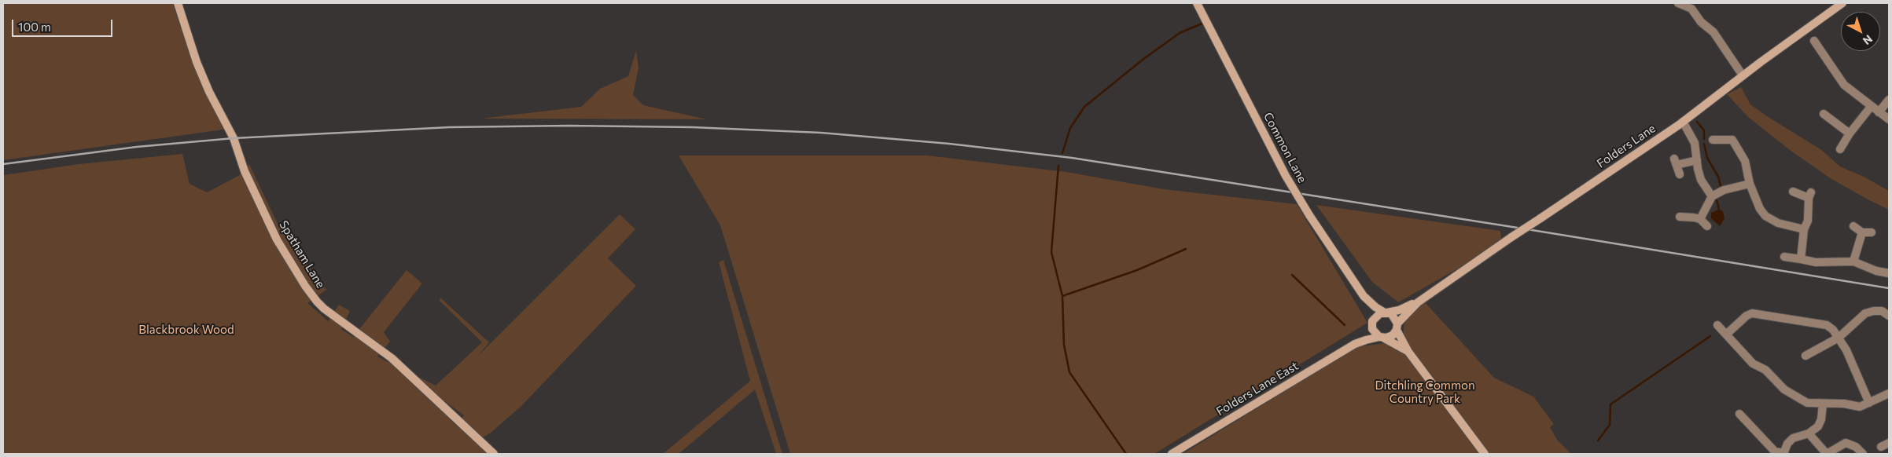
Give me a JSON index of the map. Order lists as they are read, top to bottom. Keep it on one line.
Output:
{"streets":{"main road":["Folders Lane","Common Lane","Spatham Lane","Folders Lane East"]},"crossings":[["Folders Lane","Common Lane"],["Folders Lane","Folders Lane East"],["Common Lane","Folders Lane East"]],"parks":["Blackbrook Wood","Ditchling Common Country Park"],"scale_bar":"100 m","north":"bottom right"}
